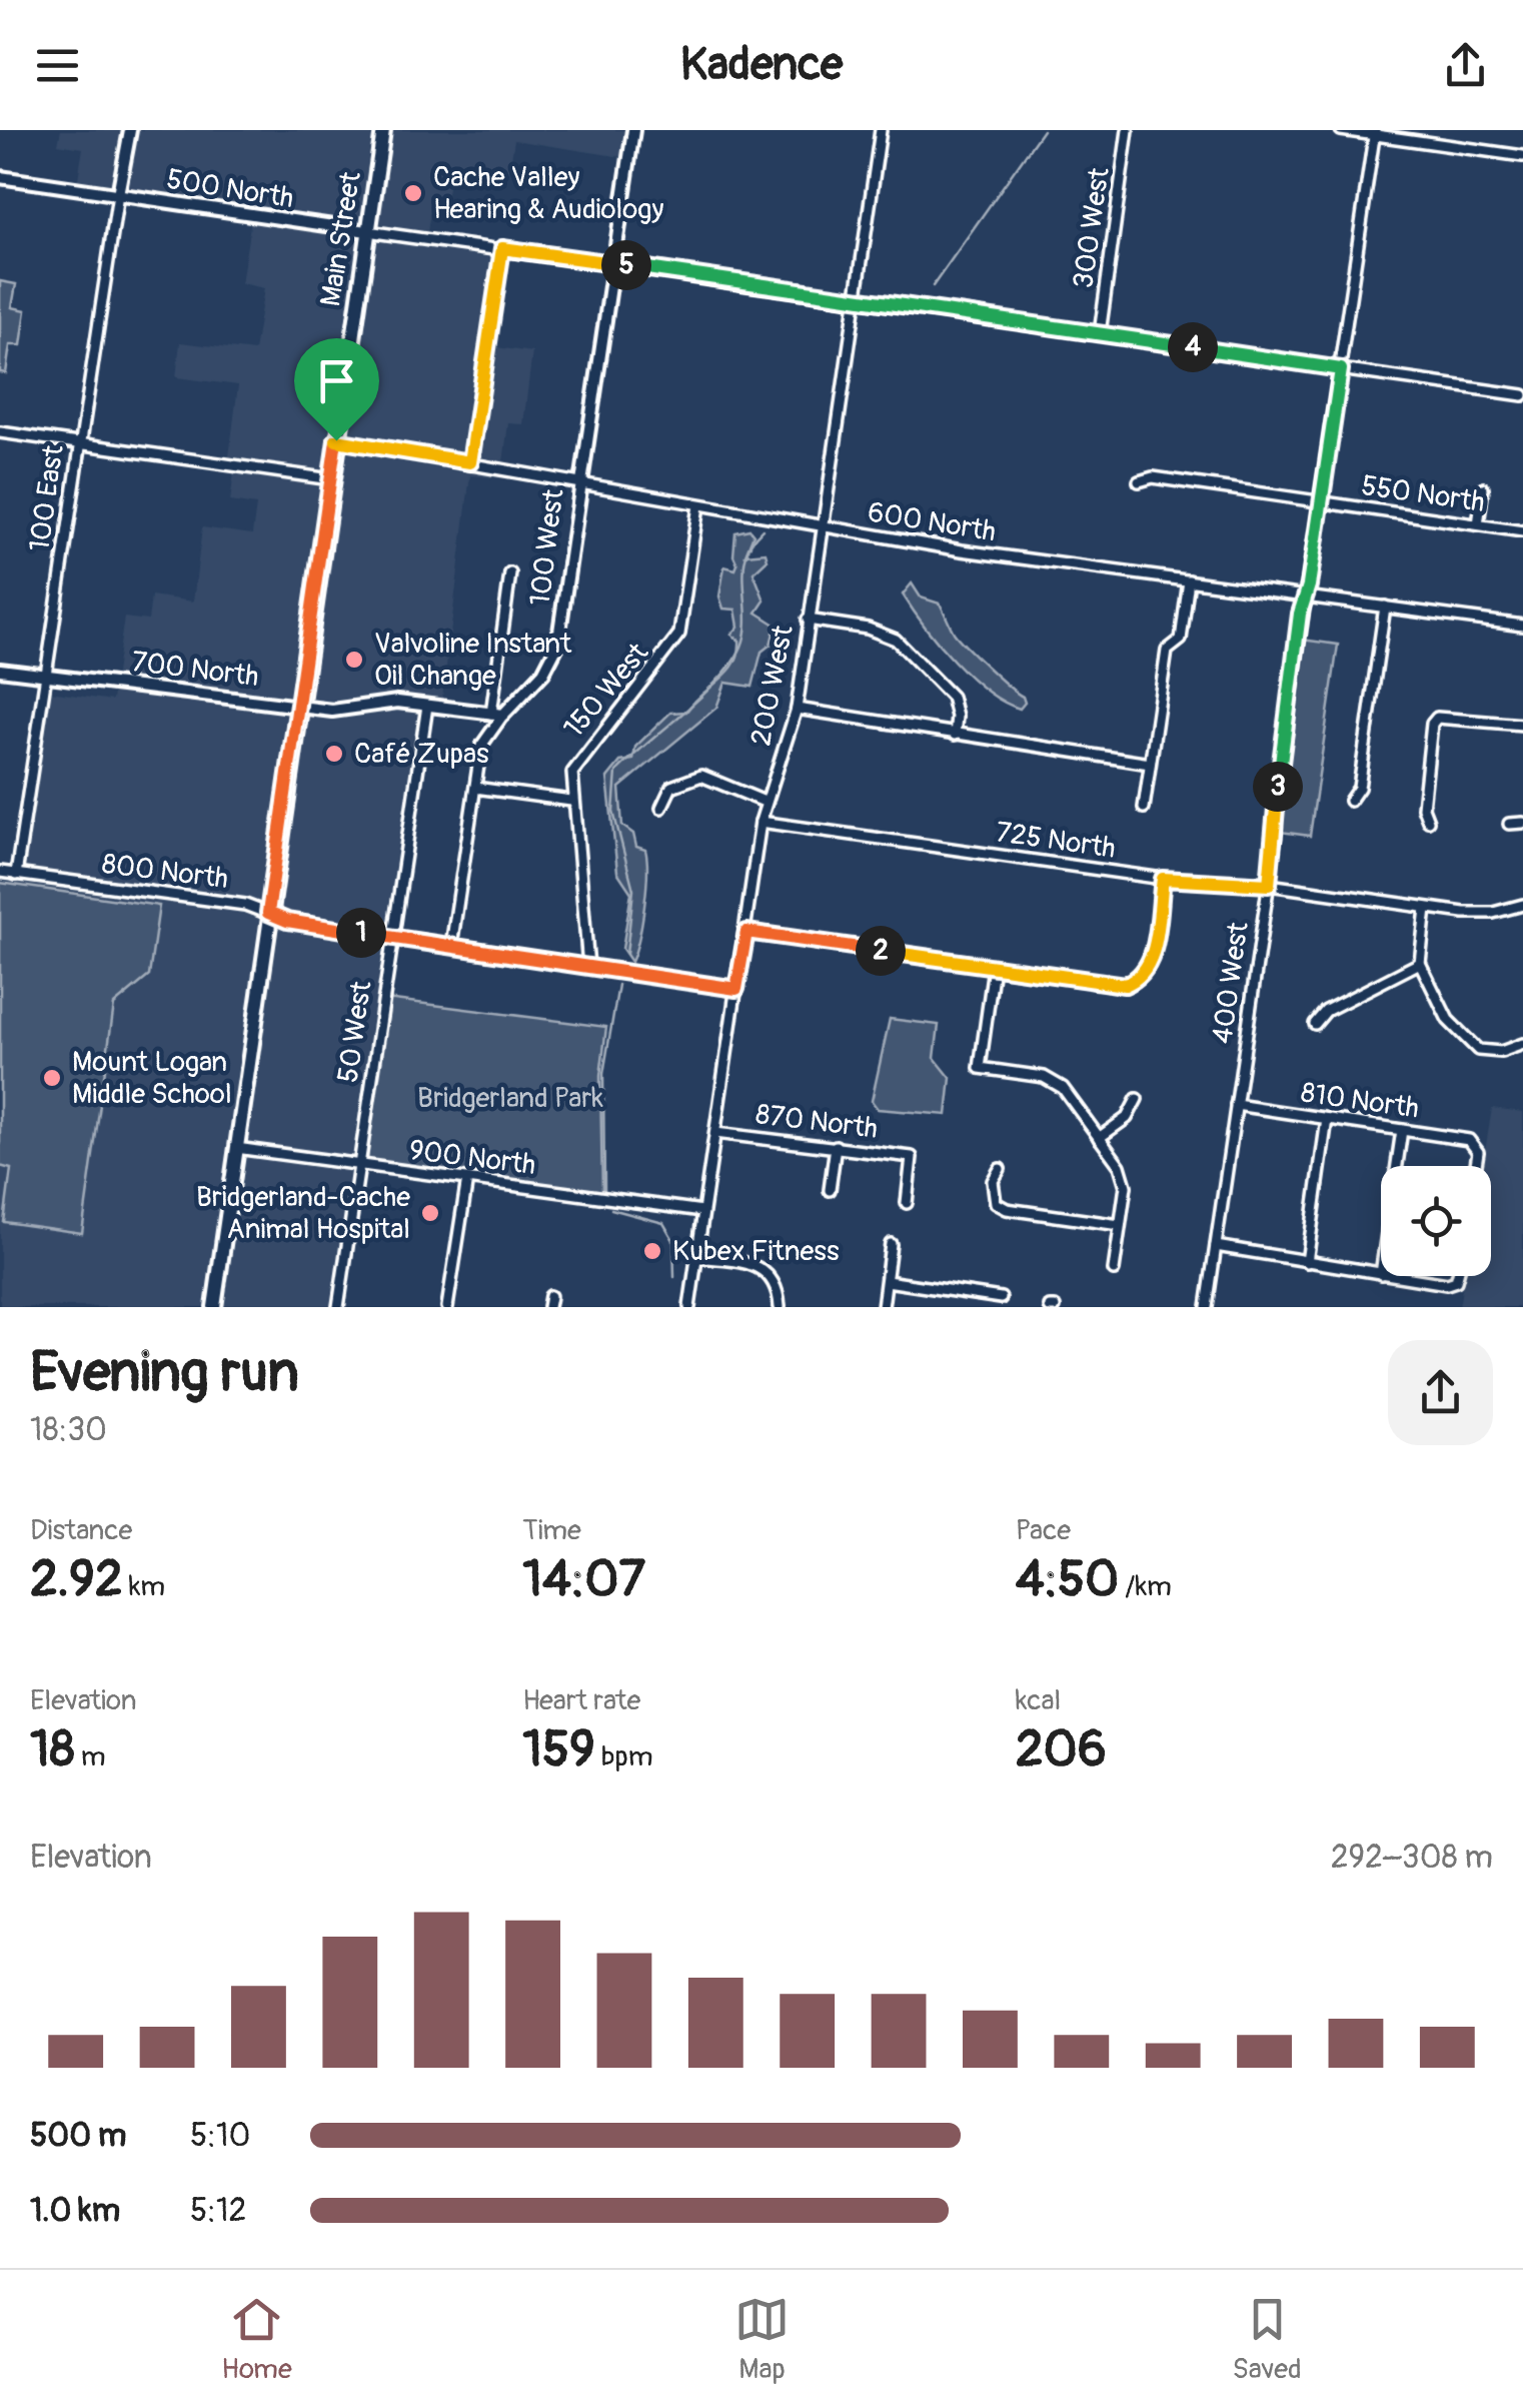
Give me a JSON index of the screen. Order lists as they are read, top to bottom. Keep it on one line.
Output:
{"streets":{"main road":["Main Street"],"street":["500 North","300 West","550 North","100 East","600 North","100 West","700 North","200 West","150 West","725 North","800 North","400 West","50 West","810 North","870 North","900 North"]},"crossings":[["500 North","300 West"],["500 North","Main Street"],["500 North","100 East"],["500 North","100 West"],["500 North","200 West"],["500 North","400 West"],["Main Street","600 North"],["Main Street","700 North"],["Main Street","800 North"],["Main Street","900 North"],["550 North","400 West"],["100 East","700 North"],["100 East","800 North"],["600 North","100 West"],["600 North","200 West"],["600 North","150 West"],["600 North","400 West"],["100 West","700 North"],["100 West","800 North"],["700 North","50 West"],["200 West","725 North"],["200 West","800 North"],["200 West","870 North"],["200 West","900 North"],["150 West","800 North"],["725 North","400 West"],["800 North","50 West"],["400 West","810 North"],["50 West","900 North"]],"parks":["Bridgerland Park"],"places":["Cache Valley Hearing & Audiology","Valvoline Instant Oil Change","Café Zupas","Mount Logan Middle School","Bridgerland-Cache Animal Hospital","Kubex Fitness"],"page":{"header":"Kadence","pins":["5","4","3","1","2"],"heading":["Evening run","18:30"],"stats":[["Distance","2.92 km"],["Time","14:07"],["Pace","4:50 /km"],["Elevation","18 m"],["Heart rate","159 bpm"],["kcal","206"]],"chart":["Elevation","292–308 m"],"list":[{"name":"500 m","note":"5:10"},{"name":"1.0 km","note":"5:12"}],"tabs":["Home","Map","Saved"]}}
